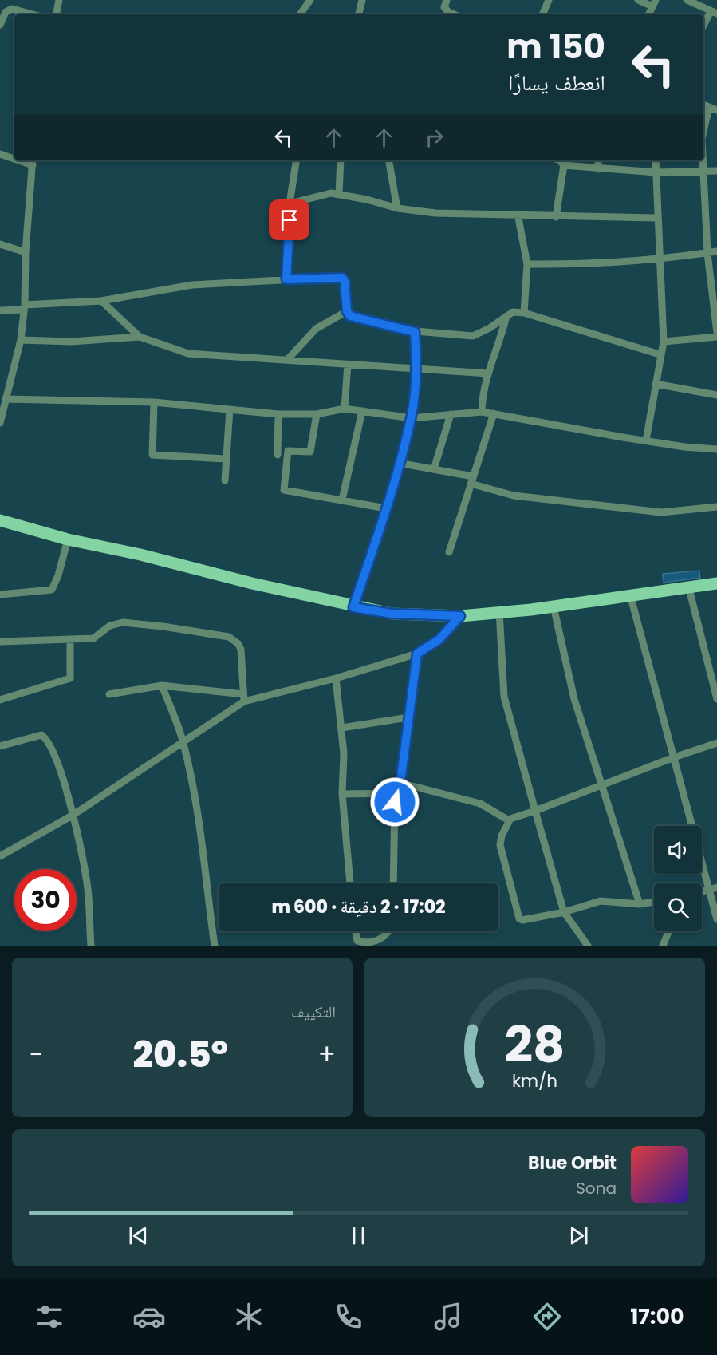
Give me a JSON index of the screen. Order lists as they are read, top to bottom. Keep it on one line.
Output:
{"page":{"turn":["150 m","انعطف يسارًا"],"limit":"30","trip":"17:02 · 2 دقيقة · 600 m","tile":"التكييف","heat":["−","20.5°","+"],"song":["Blue Orbit","Sona"],"tabs":"17:00","gauge":["28","km/h"]}}
